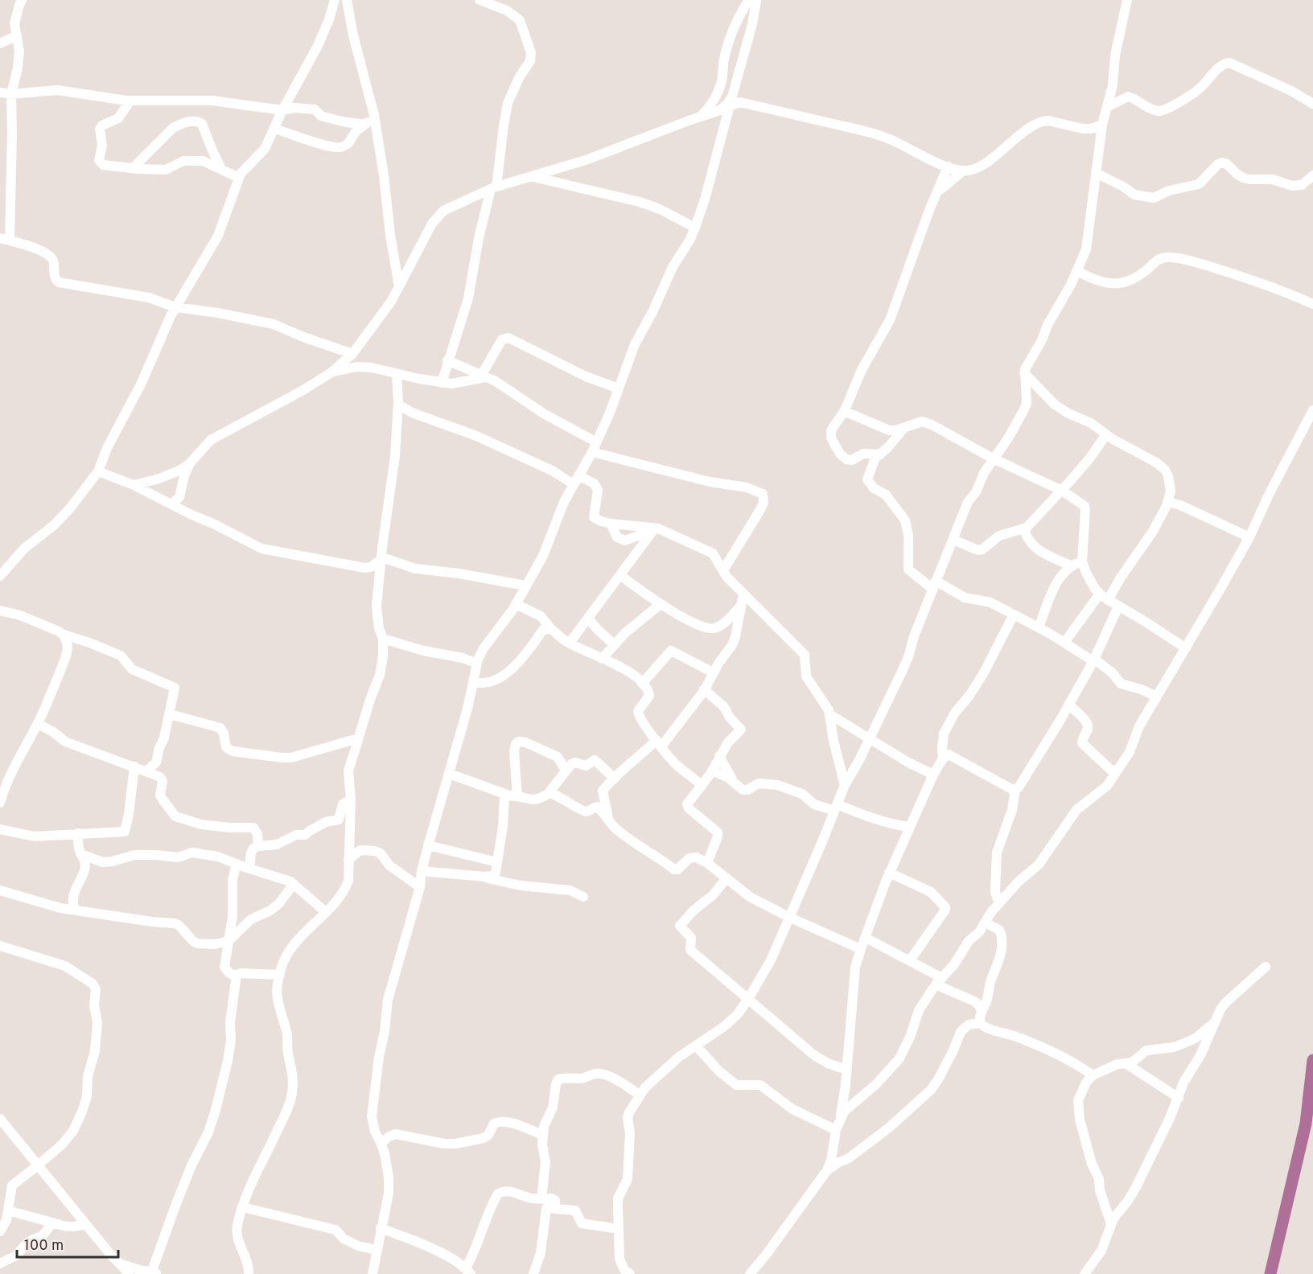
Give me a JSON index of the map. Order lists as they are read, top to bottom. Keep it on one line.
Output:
{"scale_bar":"100 m"}
